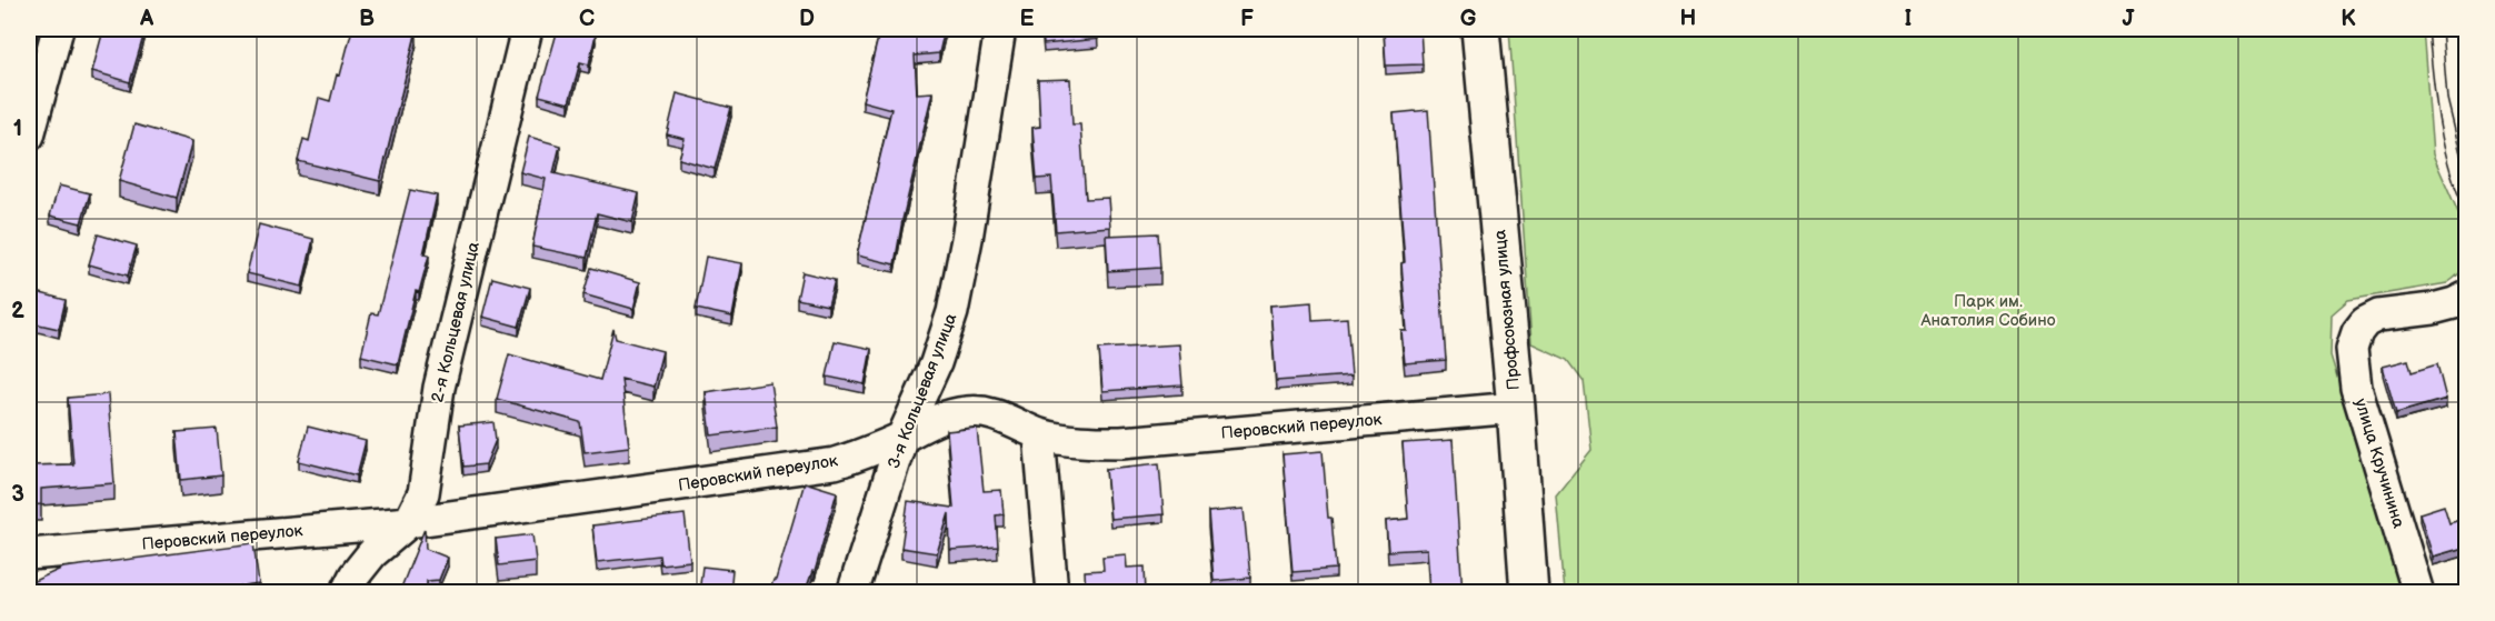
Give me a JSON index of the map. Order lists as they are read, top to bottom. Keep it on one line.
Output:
{"streets":{"main road":["Профсоюзная улица"],"street":["2-я Кольцевая улица","3-я Кольцевая улица","Перовский переулок","улица Кручинина"]},"crossings":[["Профсоюзная улица","Перовский переулок"],["2-я Кольцевая улица","Перовский переулок"],["3-я Кольцевая улица","Перовский переулок"]],"parks":["Парк им. Анатолия Собино"],"grid":{"columns":["A","B","C","D","E","F","G","H","I","J","K"],"rows":["1","2","3"]}}
